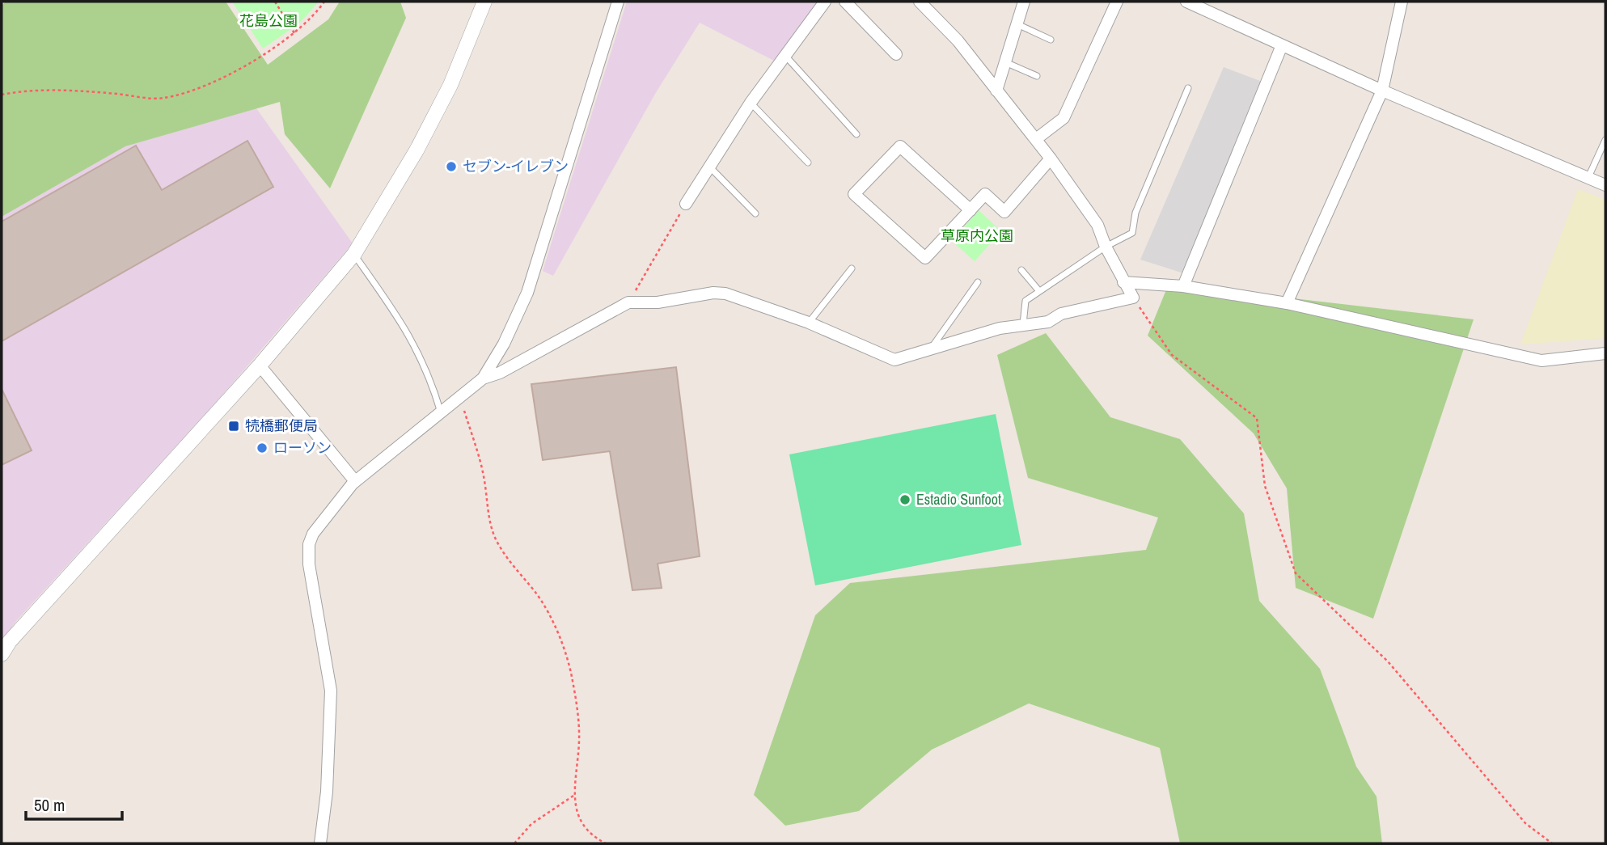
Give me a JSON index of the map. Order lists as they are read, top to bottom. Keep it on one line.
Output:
{"parks":["花島公園","草原内公園"],"places":{"other":["セブン-イレブン","ローソン","Estadio Sunfoot"],"transit":["㸿橋郵便局"]},"scale_bar":"50 m"}
